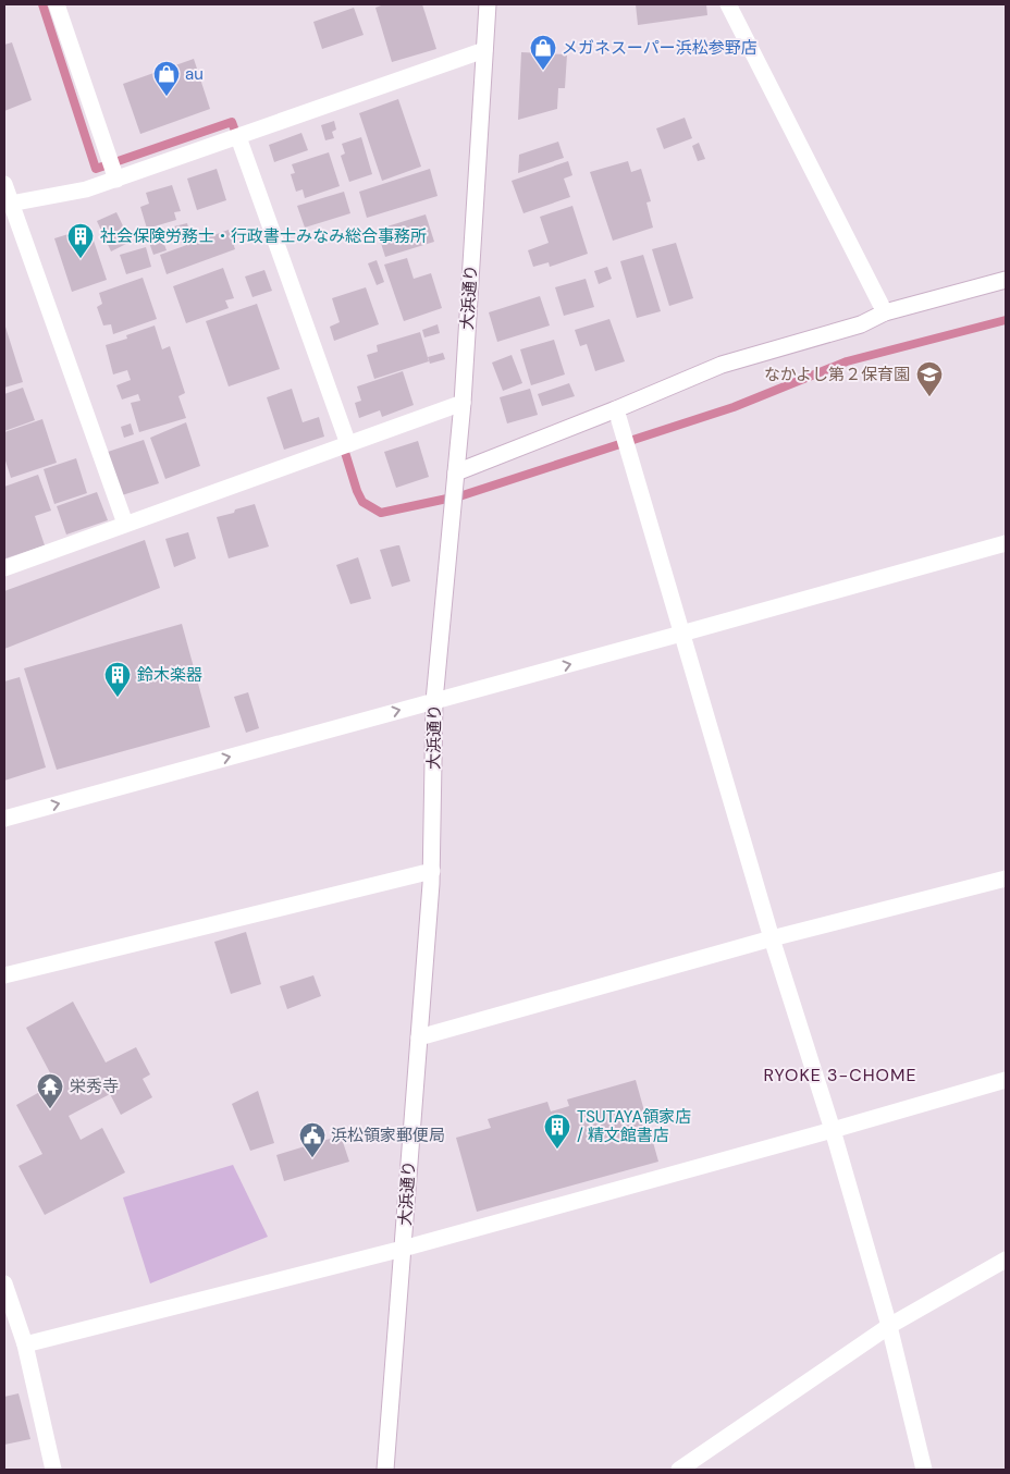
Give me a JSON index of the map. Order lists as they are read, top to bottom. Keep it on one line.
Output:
{"streets":{"street":["大浜通り"]},"districts":["RYOKE 3-CHOME"],"places":{"shop":["メガネスーパー浜松参野店","au"],"building":["社会保険労務士・行政書士みなみ総合事務所","鈴木楽器","TSUTAYA領家店 / 精文館書店"],"school or university":["なかよし第２保育園"],"temple":["栄秀寺"],"public building":["浜松領家郵便局"]}}
